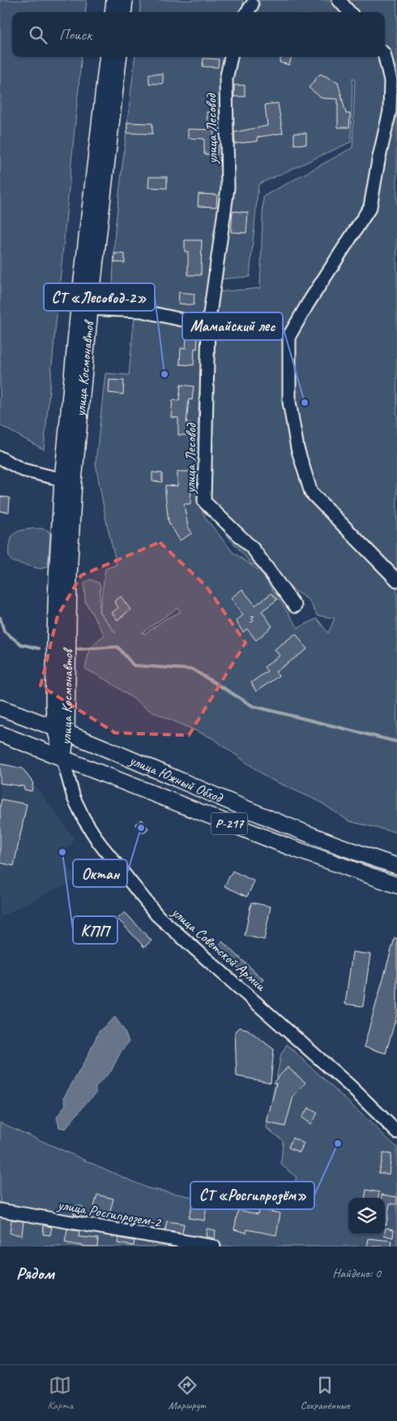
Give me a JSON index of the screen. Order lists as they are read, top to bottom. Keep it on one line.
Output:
{"streets":{"main road":["улица Космонавтов","улица Южный Обход","Р-217"],"street":["улица Лесовод","улица Советской Армии","улица Росгипрозем-2"]},"crossings":[["улица Космонавтов","улица Южный Обход"],["улица Космонавтов","улица Советской Армии"],["улица Южный Обход","улица Советской Армии"]],"places":["СТ «Лесовод-2»","Мамайский лес","Октан","КПП","СТ «Росгипрозём»"],"house_numbers":["3"],"page":{"search":"Поиск","heading":["Рядом","Найдено: 0"],"nav":["Карта","Маршрут","Сохранённые"]}}
